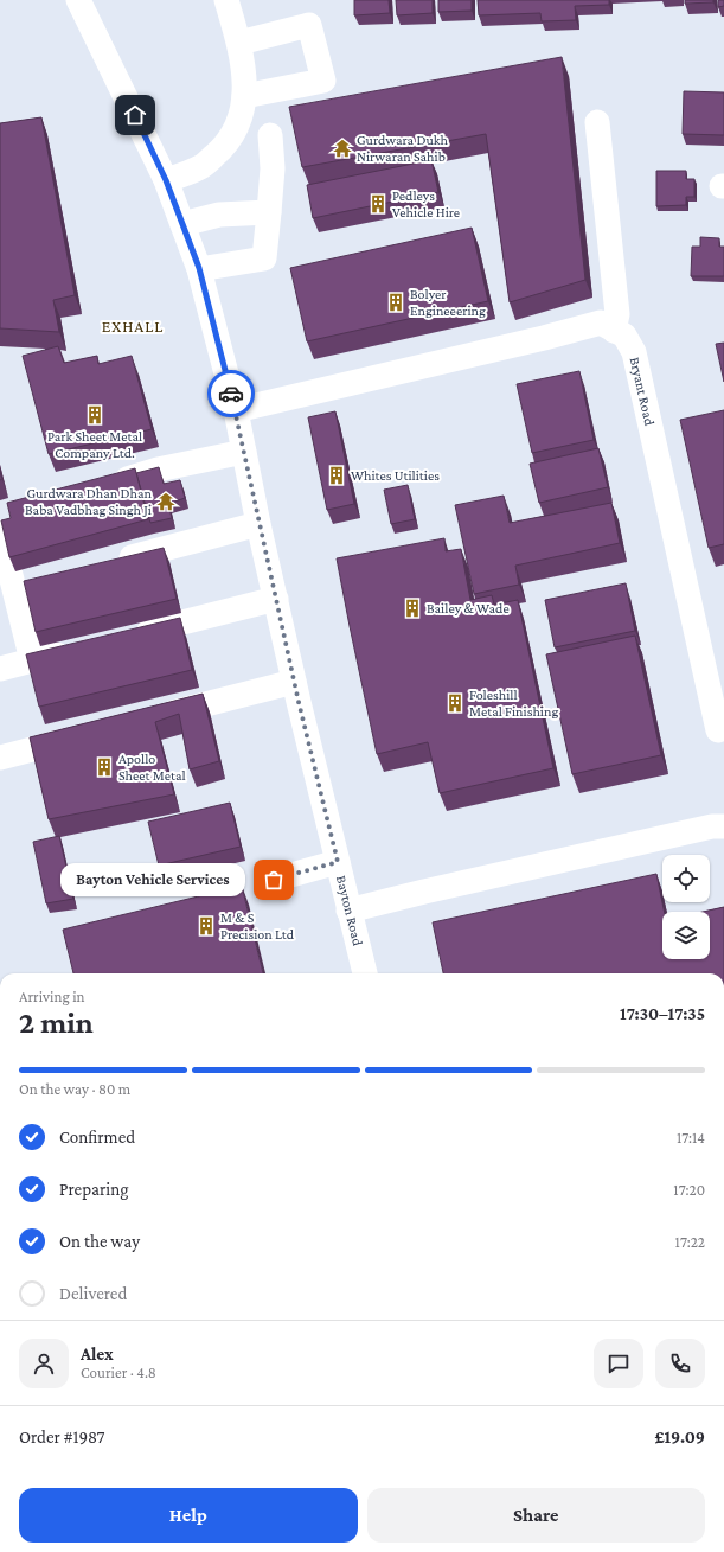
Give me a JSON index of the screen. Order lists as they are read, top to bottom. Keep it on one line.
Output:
{"streets":{"street":["Bryant Road","Bayton Road"]},"crossings":[["Bryant Road","Bayton Road"]],"districts":["EXHALL"],"places":{"temple":["Gurdwara Dukh Nirwaran Sahib","Gurdwara Dhan Dhan Baba Vadbhag Singh Ji"],"building":["Pedleys Vehicle Hire","Bolyer Engineeering","Park Sheet Metal Company Ltd.","Whites Utilities","Bailey & Wade","Foleshill Metal Finishing","Apollo Sheet Metal","M & S Precision Ltd"],"other":["Bayton Vehicle Services"]},"page":{"bubble":"Bayton Vehicle Services","heading":["2 min","Arriving in","17:30–17:35"],"panel":["Alex","Courier · 4.8","Order #1987","£19.09"],"bar":"On the way · 80 m","list":[["Confirmed","17:14"],["Preparing","17:20"],["On the way","17:22"],"Delivered"],"buttons":["Help","Share"]}}
